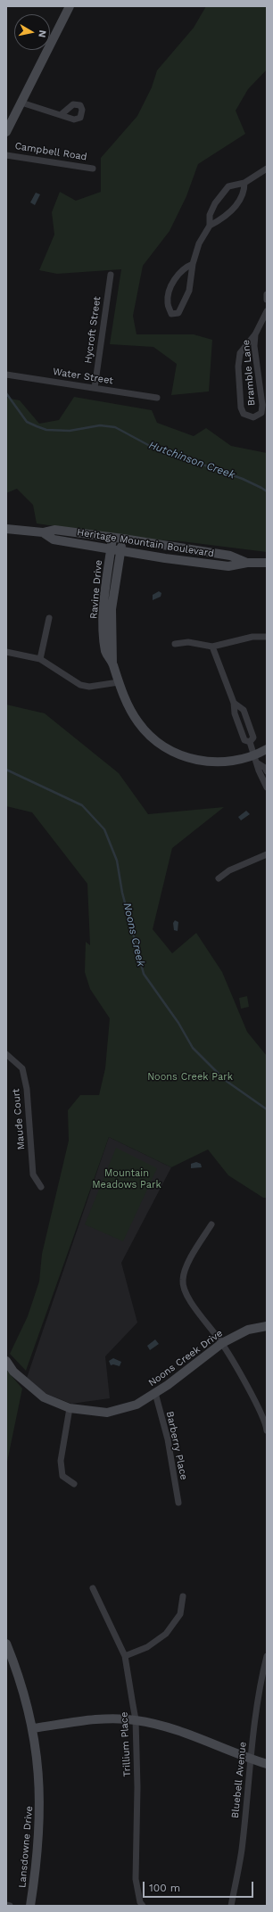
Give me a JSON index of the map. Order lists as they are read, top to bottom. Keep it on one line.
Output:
{"streets":{"street":["Campbell Road","Hycroft Street","Bramble Lane","Water Street","Heritage Mountain Boulevard","Ravine Drive","Maude Court","Noons Creek Drive","Barberry Place","Trillium Place","Bluebell Avenue","Lansdowne Drive"]},"crossings":[["Hycroft Street","Water Street"],["Heritage Mountain Boulevard","Ravine Drive"],["Noons Creek Drive","Barberry Place"]],"water":["Hutchinson Creek","Noons Creek"],"parks":["Noons Creek Park","Mountain Meadows Park"],"scale_bar":"100 m","north":"right"}
